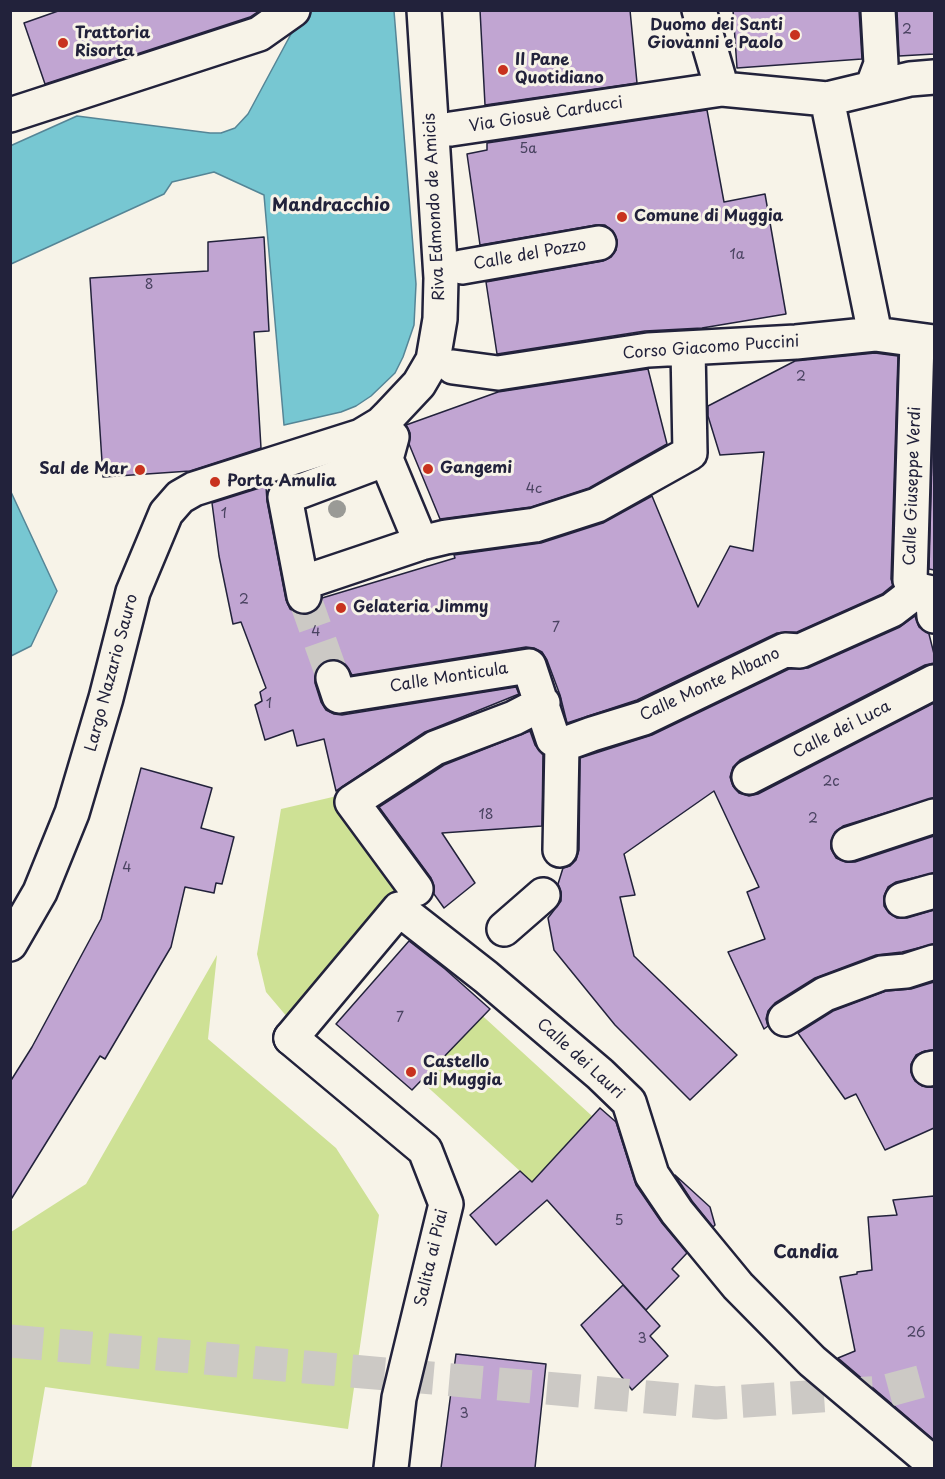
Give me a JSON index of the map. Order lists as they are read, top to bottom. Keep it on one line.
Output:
{"streets":{"street":["Via Giosuè Carducci","Riva Edmondo de Amicis","Calle del Pozzo","Corso Giacomo Puccini","Calle Giuseppe Verdi","Largo Nazario Sauro","Calle Monticula","Calle Monte Albano","Calle dei Luca","Calle dei Lauri","Salita ai Piai"]},"crossings":[["Riva Edmondo de Amicis","Largo Nazario Sauro"],["Corso Giacomo Puccini","Calle Giuseppe Verdi"],["Calle Giuseppe Verdi","Calle Monte Albano"],["Calle Monticula","Calle Monte Albano"],["Calle dei Lauri","Salita ai Piai"]],"districts":["Mandracchio","Candia"],"places":["Duomo dei Santi Giovanni e Paolo","Trattoria Risorta","Il Pane Quotidiano","Comune di Muggia","Gangemi","Sal de Mar","Porta Amulia","Gelateria Jimmy","Castello di Muggia"],"house_numbers":["2","5a","1a","8","2","4c","1","2","7","4","1","2c","18","2","4","7","5","26","3","3"]}
